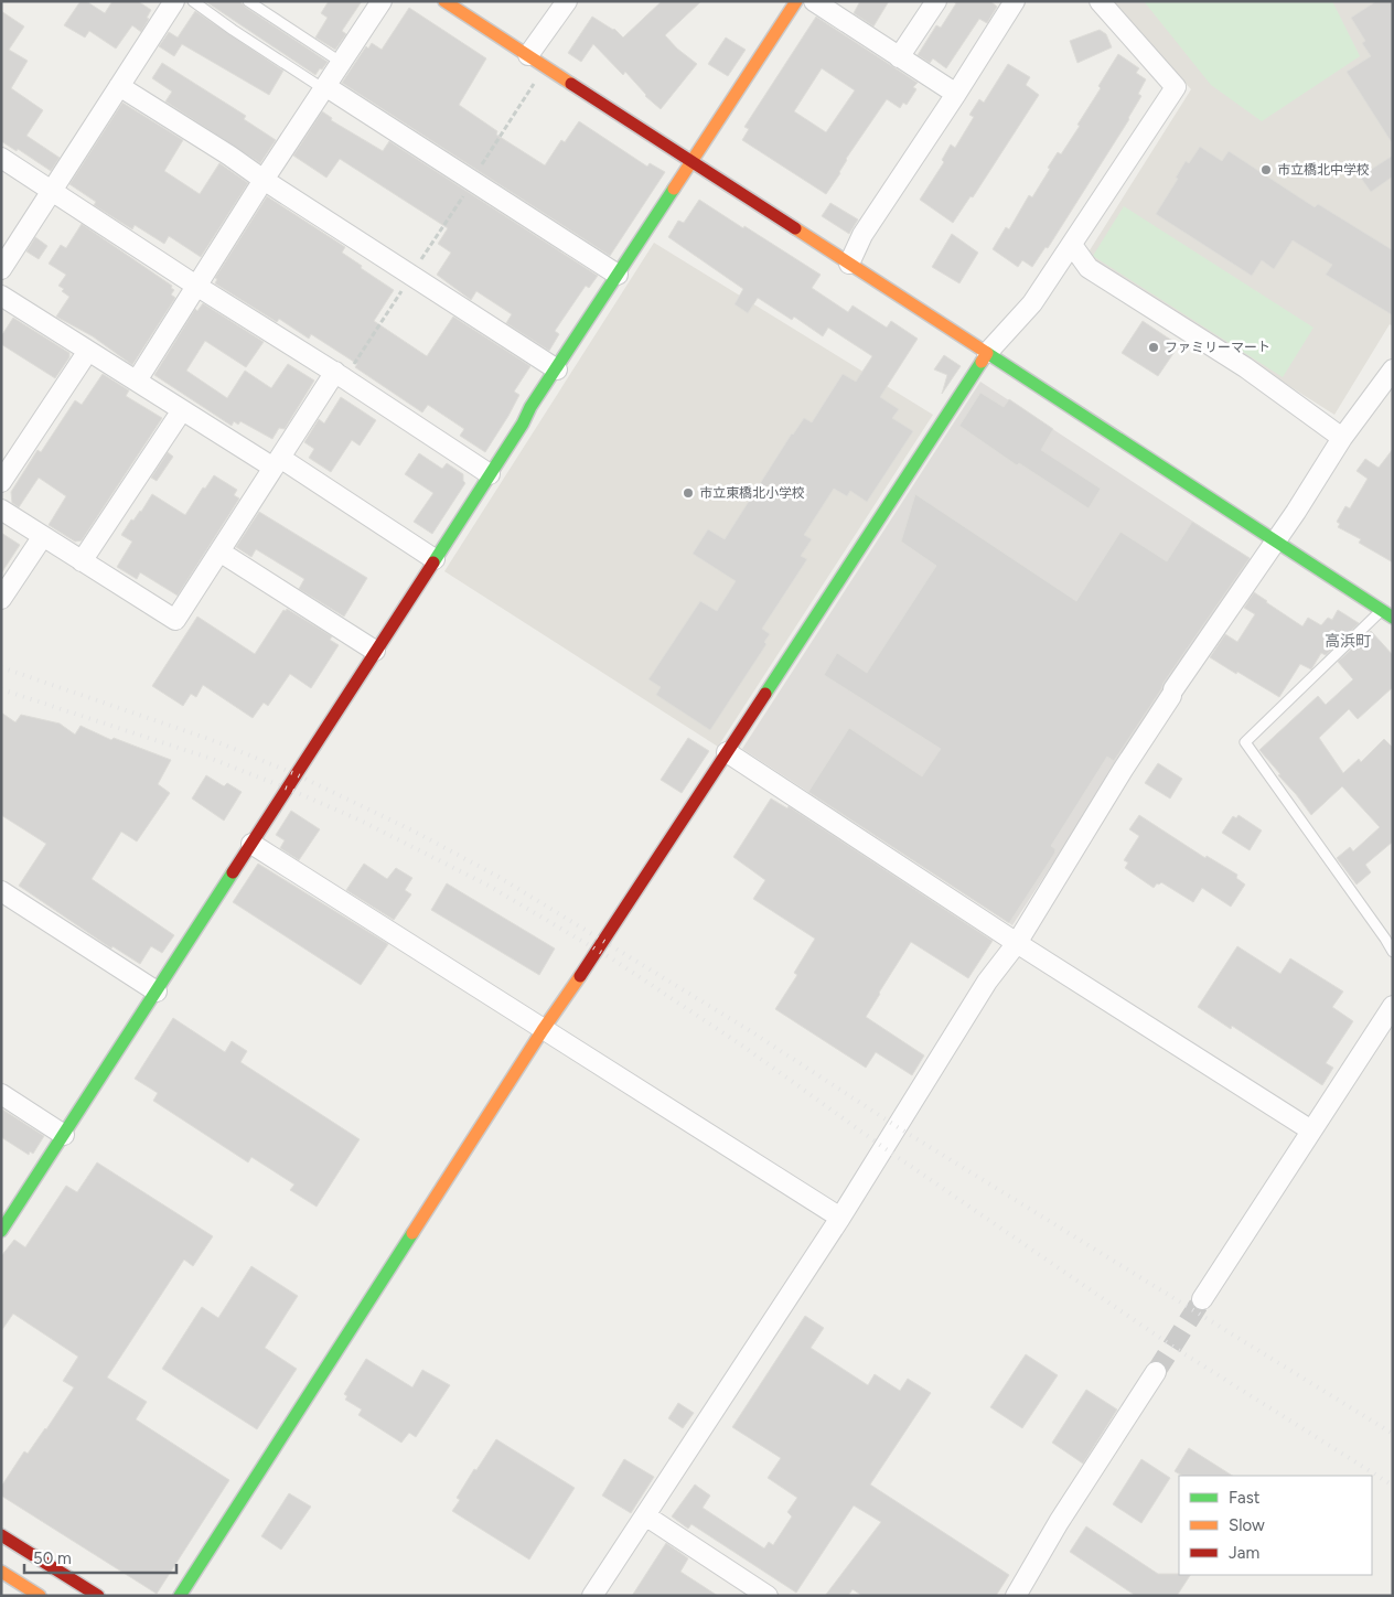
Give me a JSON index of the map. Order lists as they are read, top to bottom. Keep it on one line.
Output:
{"districts":["高浜町"],"places":["市立橋北中学校","ファミリーマート","市立東橋北小学校"],"legend":["Fast","Slow","Jam"],"scale_bar":"50 m"}
